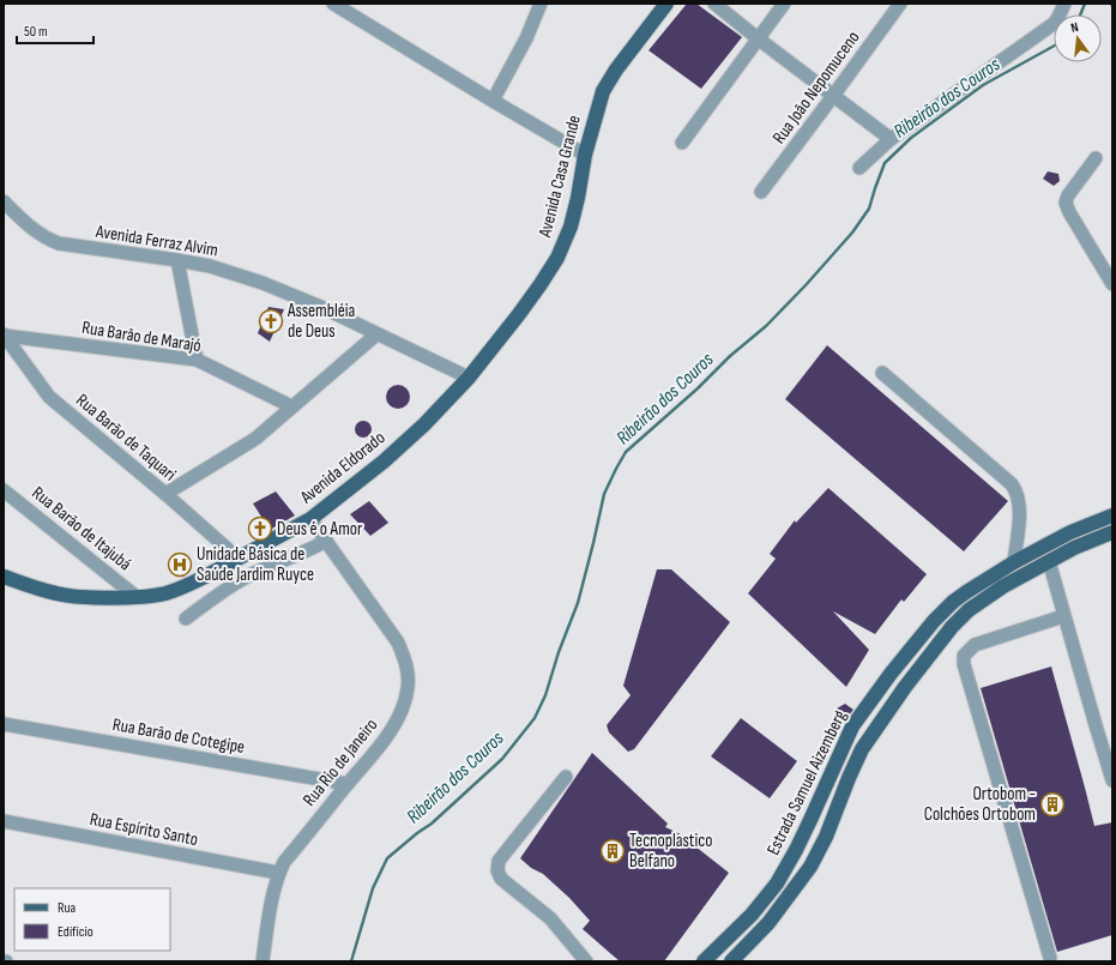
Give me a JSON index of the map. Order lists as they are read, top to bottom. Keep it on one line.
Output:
{"streets":{"main road":["Avenida Casa Grande","Avenida Eldorado","Estrada Samuel Aizemberg"],"street":["Rua João Nepomuceno","Avenida Ferraz Alvim","Rua Barão de Marajó","Rua Barão de Taquari","Rua Barão de Itajubá","Rua Barão de Cotegipe","Rua Rio de Janeiro","Rua Espírito Santo"]},"crossings":[["Avenida Casa Grande","Avenida Ferraz Alvim"],["Avenida Casa Grande","Avenida Eldorado"],["Avenida Ferraz Alvim","Avenida Eldorado"],["Rua Barão de Marajó","Rua Barão de Taquari"],["Rua Barão de Taquari","Avenida Eldorado"],["Avenida Eldorado","Rua Barão de Itajubá"],["Avenida Eldorado","Rua Rio de Janeiro"],["Rua Barão de Cotegipe","Rua Rio de Janeiro"],["Rua Rio de Janeiro","Rua Espírito Santo"]],"water":["Ribeirão dos Couros"],"places":{"church":["Assembléia de Deus","Deus é o Amor"],"hospital":["Unidade Básica de Saúde Jardim Ruyce"],"building":["Ortobom - Colchões Ortobom","Tecnoplastico Belfano"]},"legend":["Rua","Edifício"],"scale_bar":"50 m","north":"top"}
